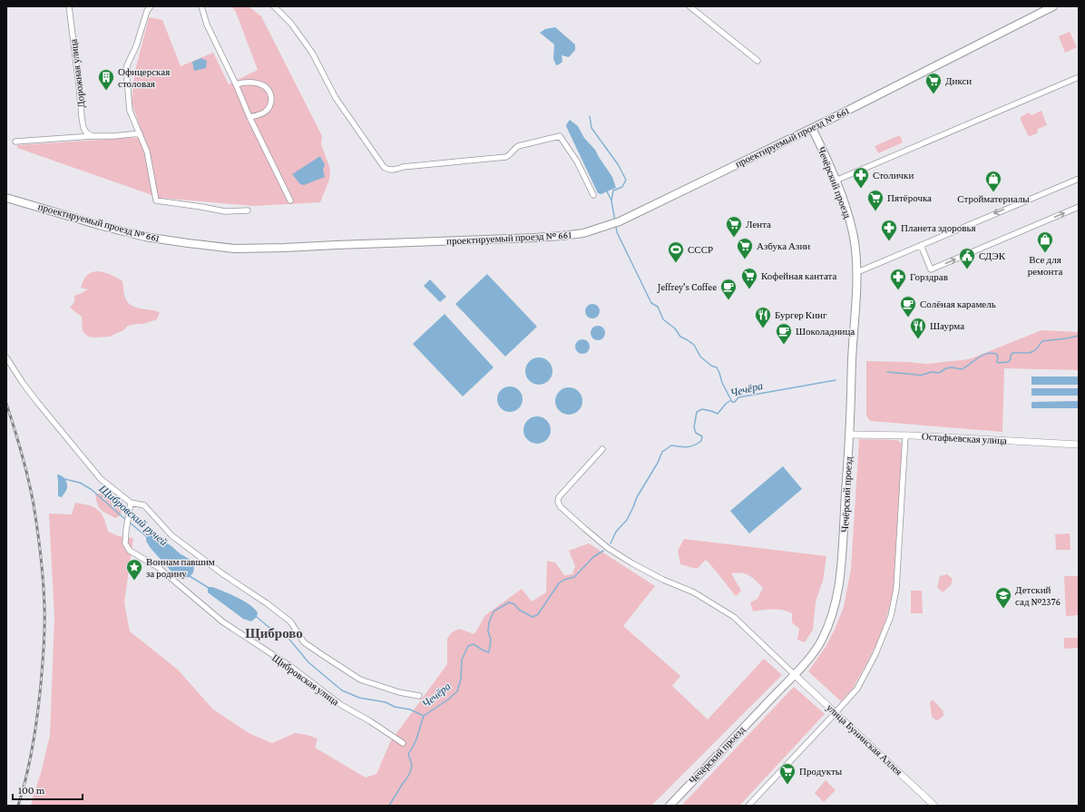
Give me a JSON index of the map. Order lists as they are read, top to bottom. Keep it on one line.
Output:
{"streets":{"main road":["проектируемый проезд № 661","Чечёрский проезд"],"street":["Дорожная улица","Остафьевская улица","Щибровская улица","улица Бунинская Аллея"]},"crossings":[["проектируемый проезд № 661","Чечёрский проезд"],["Чечёрский проезд","Остафьевская улица"],["Чечёрский проезд","улица Бунинская Аллея"]],"districts":["Щиброво"],"water":["Чечёра","Щибровский ручей"],"places":{"building":["Офицерская столовая"],"supermarket":["Дикси","Пятёрочка","Лента","Азбука Азии","Кофейная кантата","Продукты"],"pharmacy":["Столички","Планета здоровья","Горздрав"],"shop":["Стройматериалы","Все для ремонта"],"sports":["СССР"],"public building":["СДЭК"],"cafe":["Jeffrey's Coffee","Солёная карамель","Шоколадница"],"restaurant":["Бургер Кинг","Шаурма"],"place":["Воинам павшим за родину"],"school or university":["Детский сад №2376"]},"scale_bar":"100 m"}
